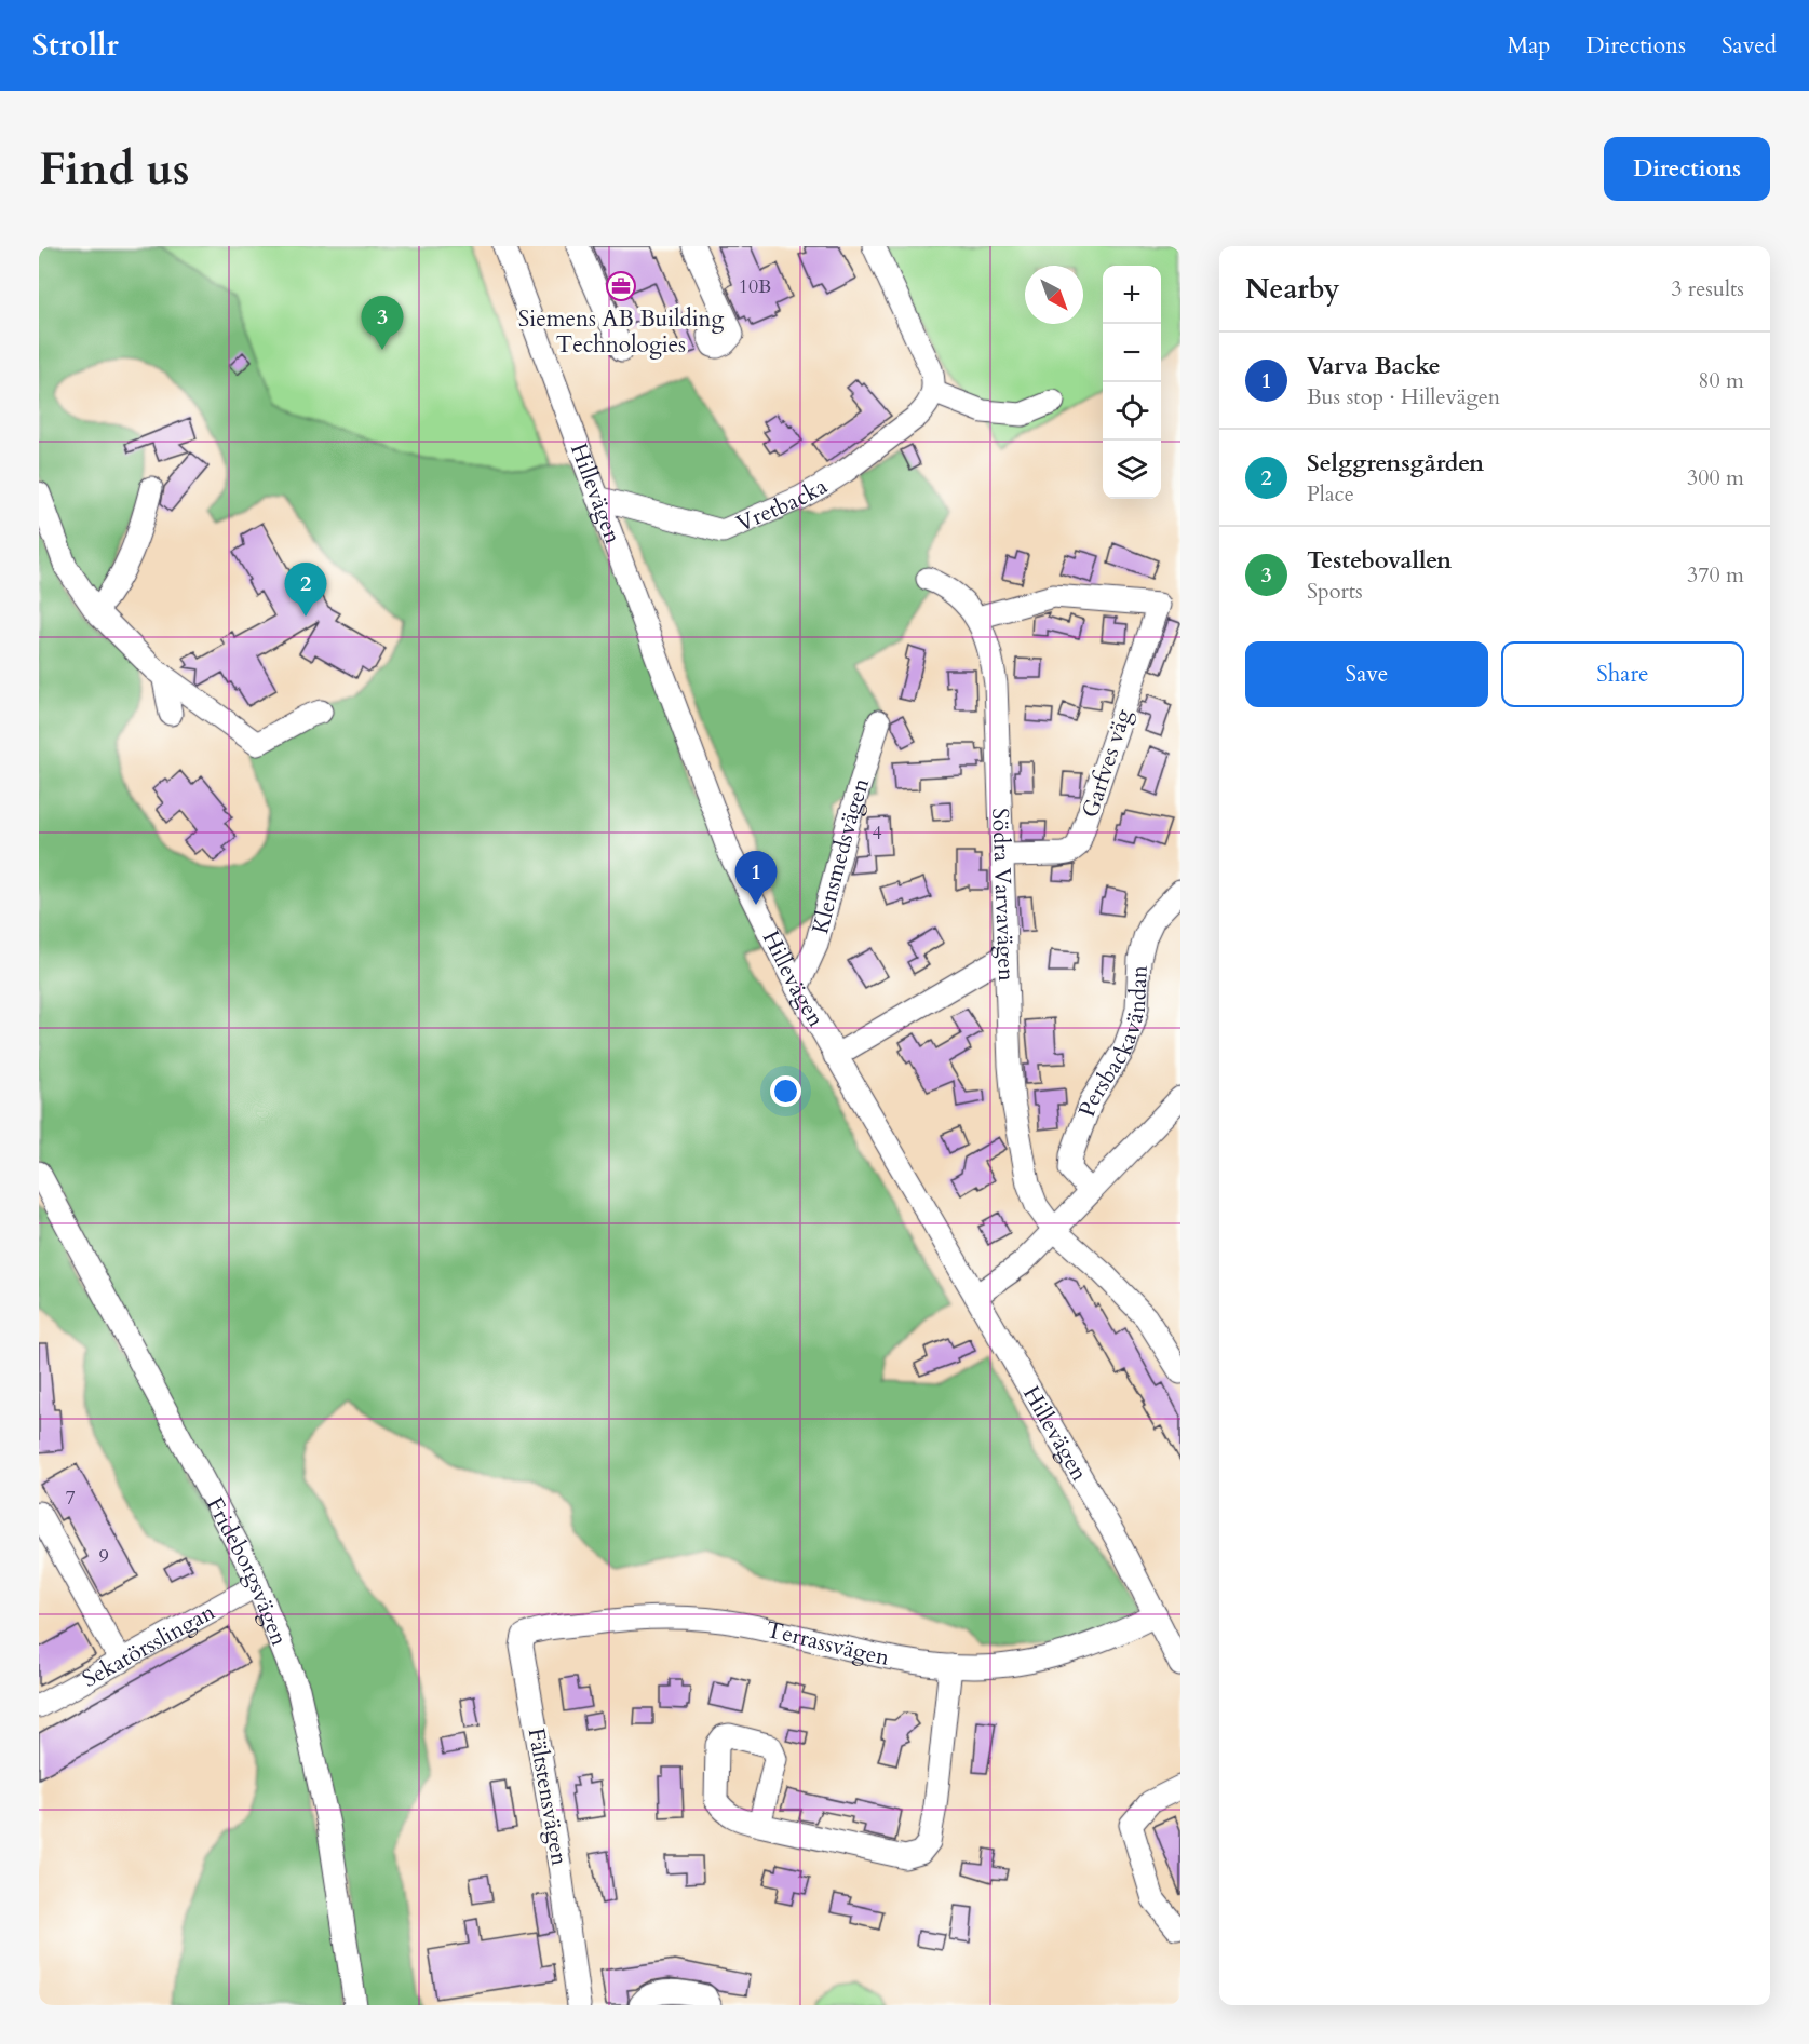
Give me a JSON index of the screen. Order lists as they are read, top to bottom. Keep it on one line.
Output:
{"streets":{"street":["Hillevägen","Vretbacka","Garfves väg","Klensmedsvägen","Södra Varvavägen","Persbackavändan","Frideborgsvägen","Terrassvägen","Sekatörsslingan","Fältstensvägen"]},"crossings":[["Hillevägen","Vretbacka"],["Hillevägen","Klensmedsvägen"],["Hillevägen","Terrassvägen"],["Garfves väg","Södra Varvavägen"],["Frideborgsvägen","Sekatörsslingan"],["Terrassvägen","Fältstensvägen"]],"places":{"office":["Siemens AB Building Technologies"]},"house_numbers":["10B","4","7","9"],"north":"bottom right","page":{"header":"Strollr","nav":["Map","Directions","Saved"],"buttons":["Directions",["Save","Share"]],"title":"Find us","heading":["Nearby","3 results"],"map_buttons":["+","−"],"pins":["3","2","1"],"list":[{"mark":"1","name":"Varva Backe","note":"Bus stop · Hillevägen","value":"80 m"},{"mark":"2","name":"Selggrensgården","note":"Place","value":"300 m"},{"mark":"3","name":"Testebovallen","note":"Sports","value":"370 m"}]}}
